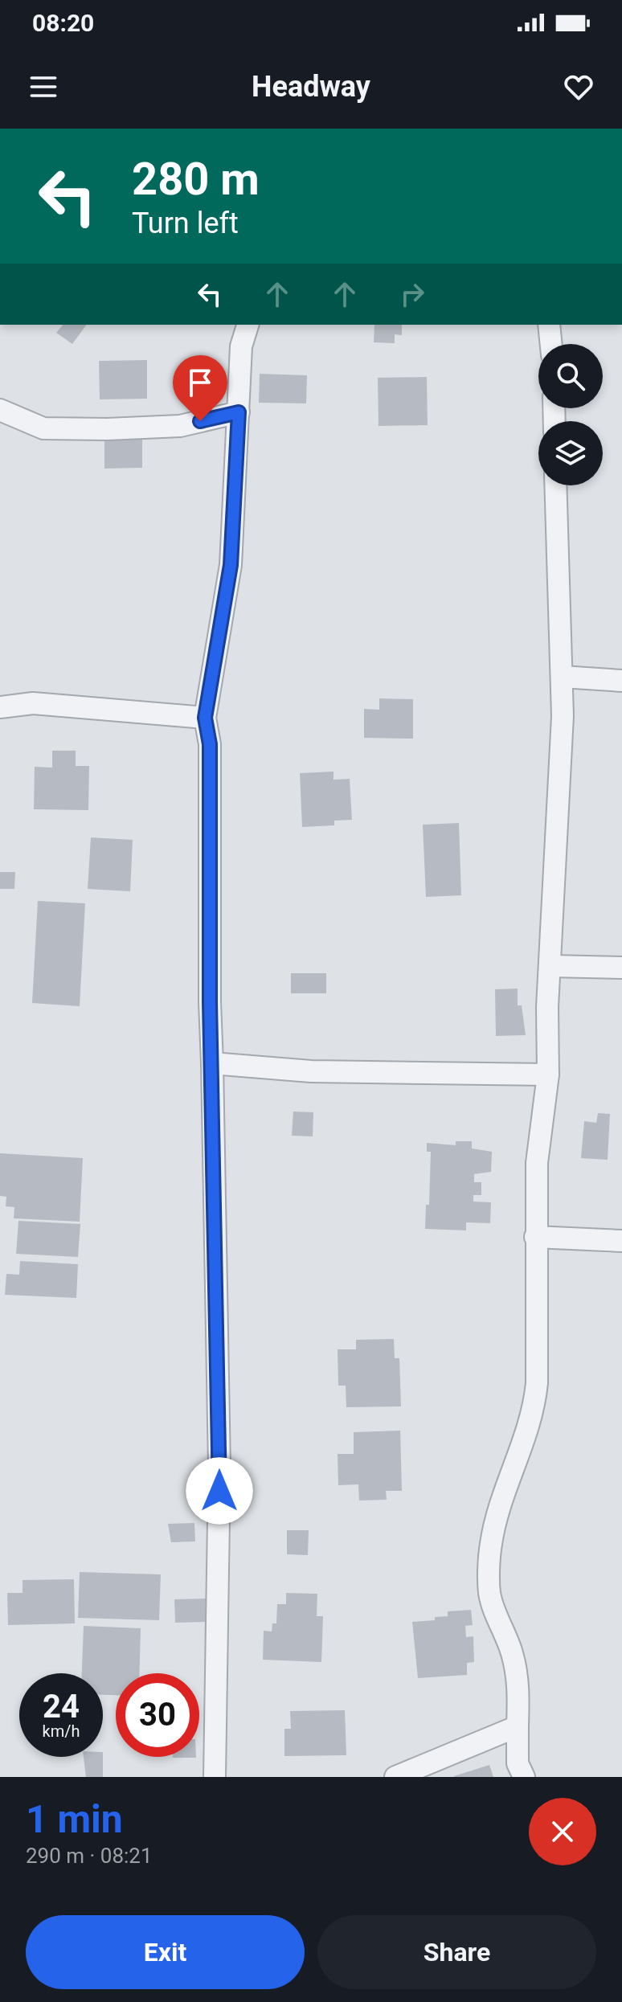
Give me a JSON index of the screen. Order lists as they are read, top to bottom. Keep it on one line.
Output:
{"page":{"status":"08:20","header":"Headway","turn":["280 m","Turn left"],"speed":"24 km/h","limit":"30","heading":["1 min","290 m · 08:21"],"buttons":["Exit","Share"]}}
